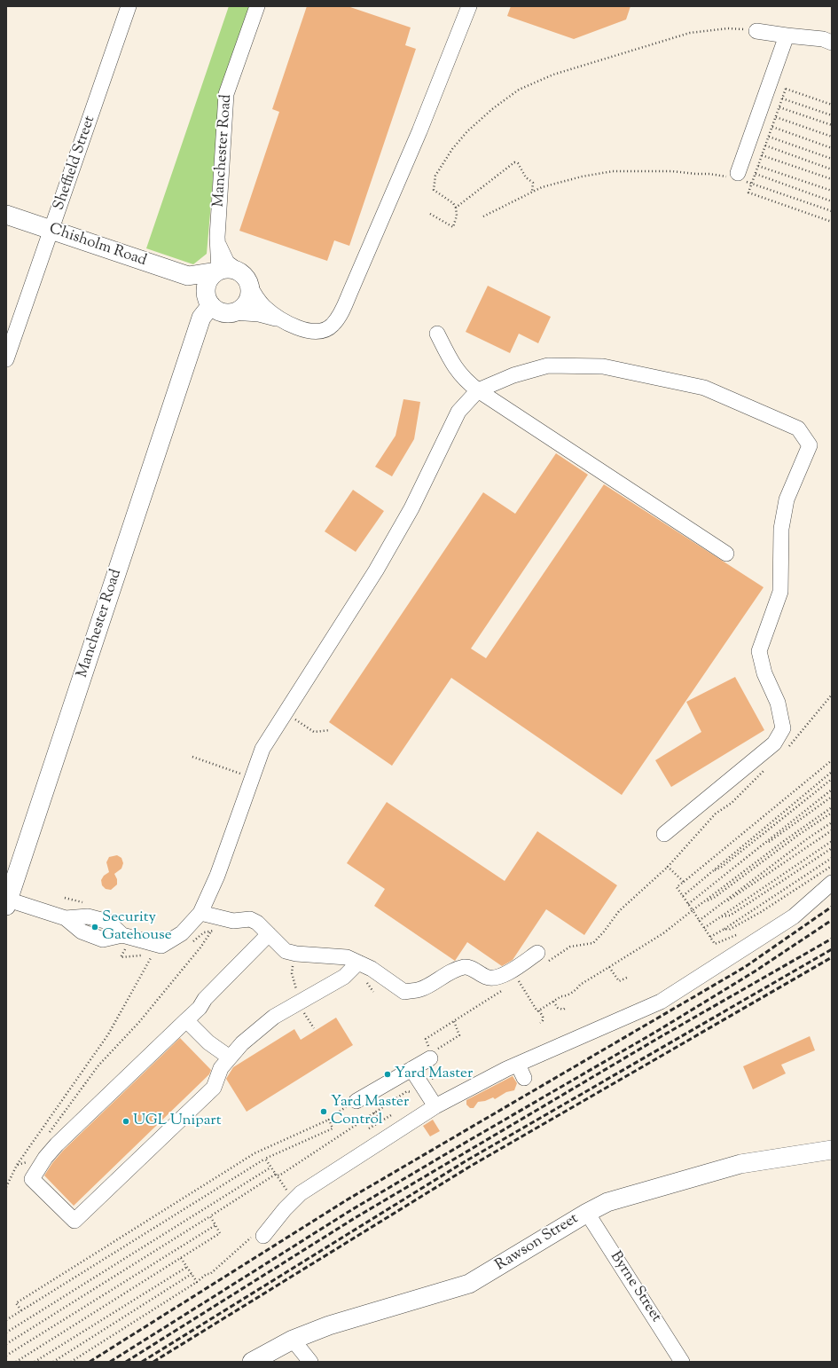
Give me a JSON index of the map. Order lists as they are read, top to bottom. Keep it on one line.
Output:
{"streets":{"main road":["Manchester Road","Chisholm Road","Rawson Street"],"street":["Sheffield Street","Byrne Street"]},"crossings":[["Manchester Road","Chisholm Road"],["Sheffield Street","Chisholm Road"],["Rawson Street","Byrne Street"]],"places":["Security Gatehouse","Yard Master","Yard Master Control","UGL Unipart"]}
